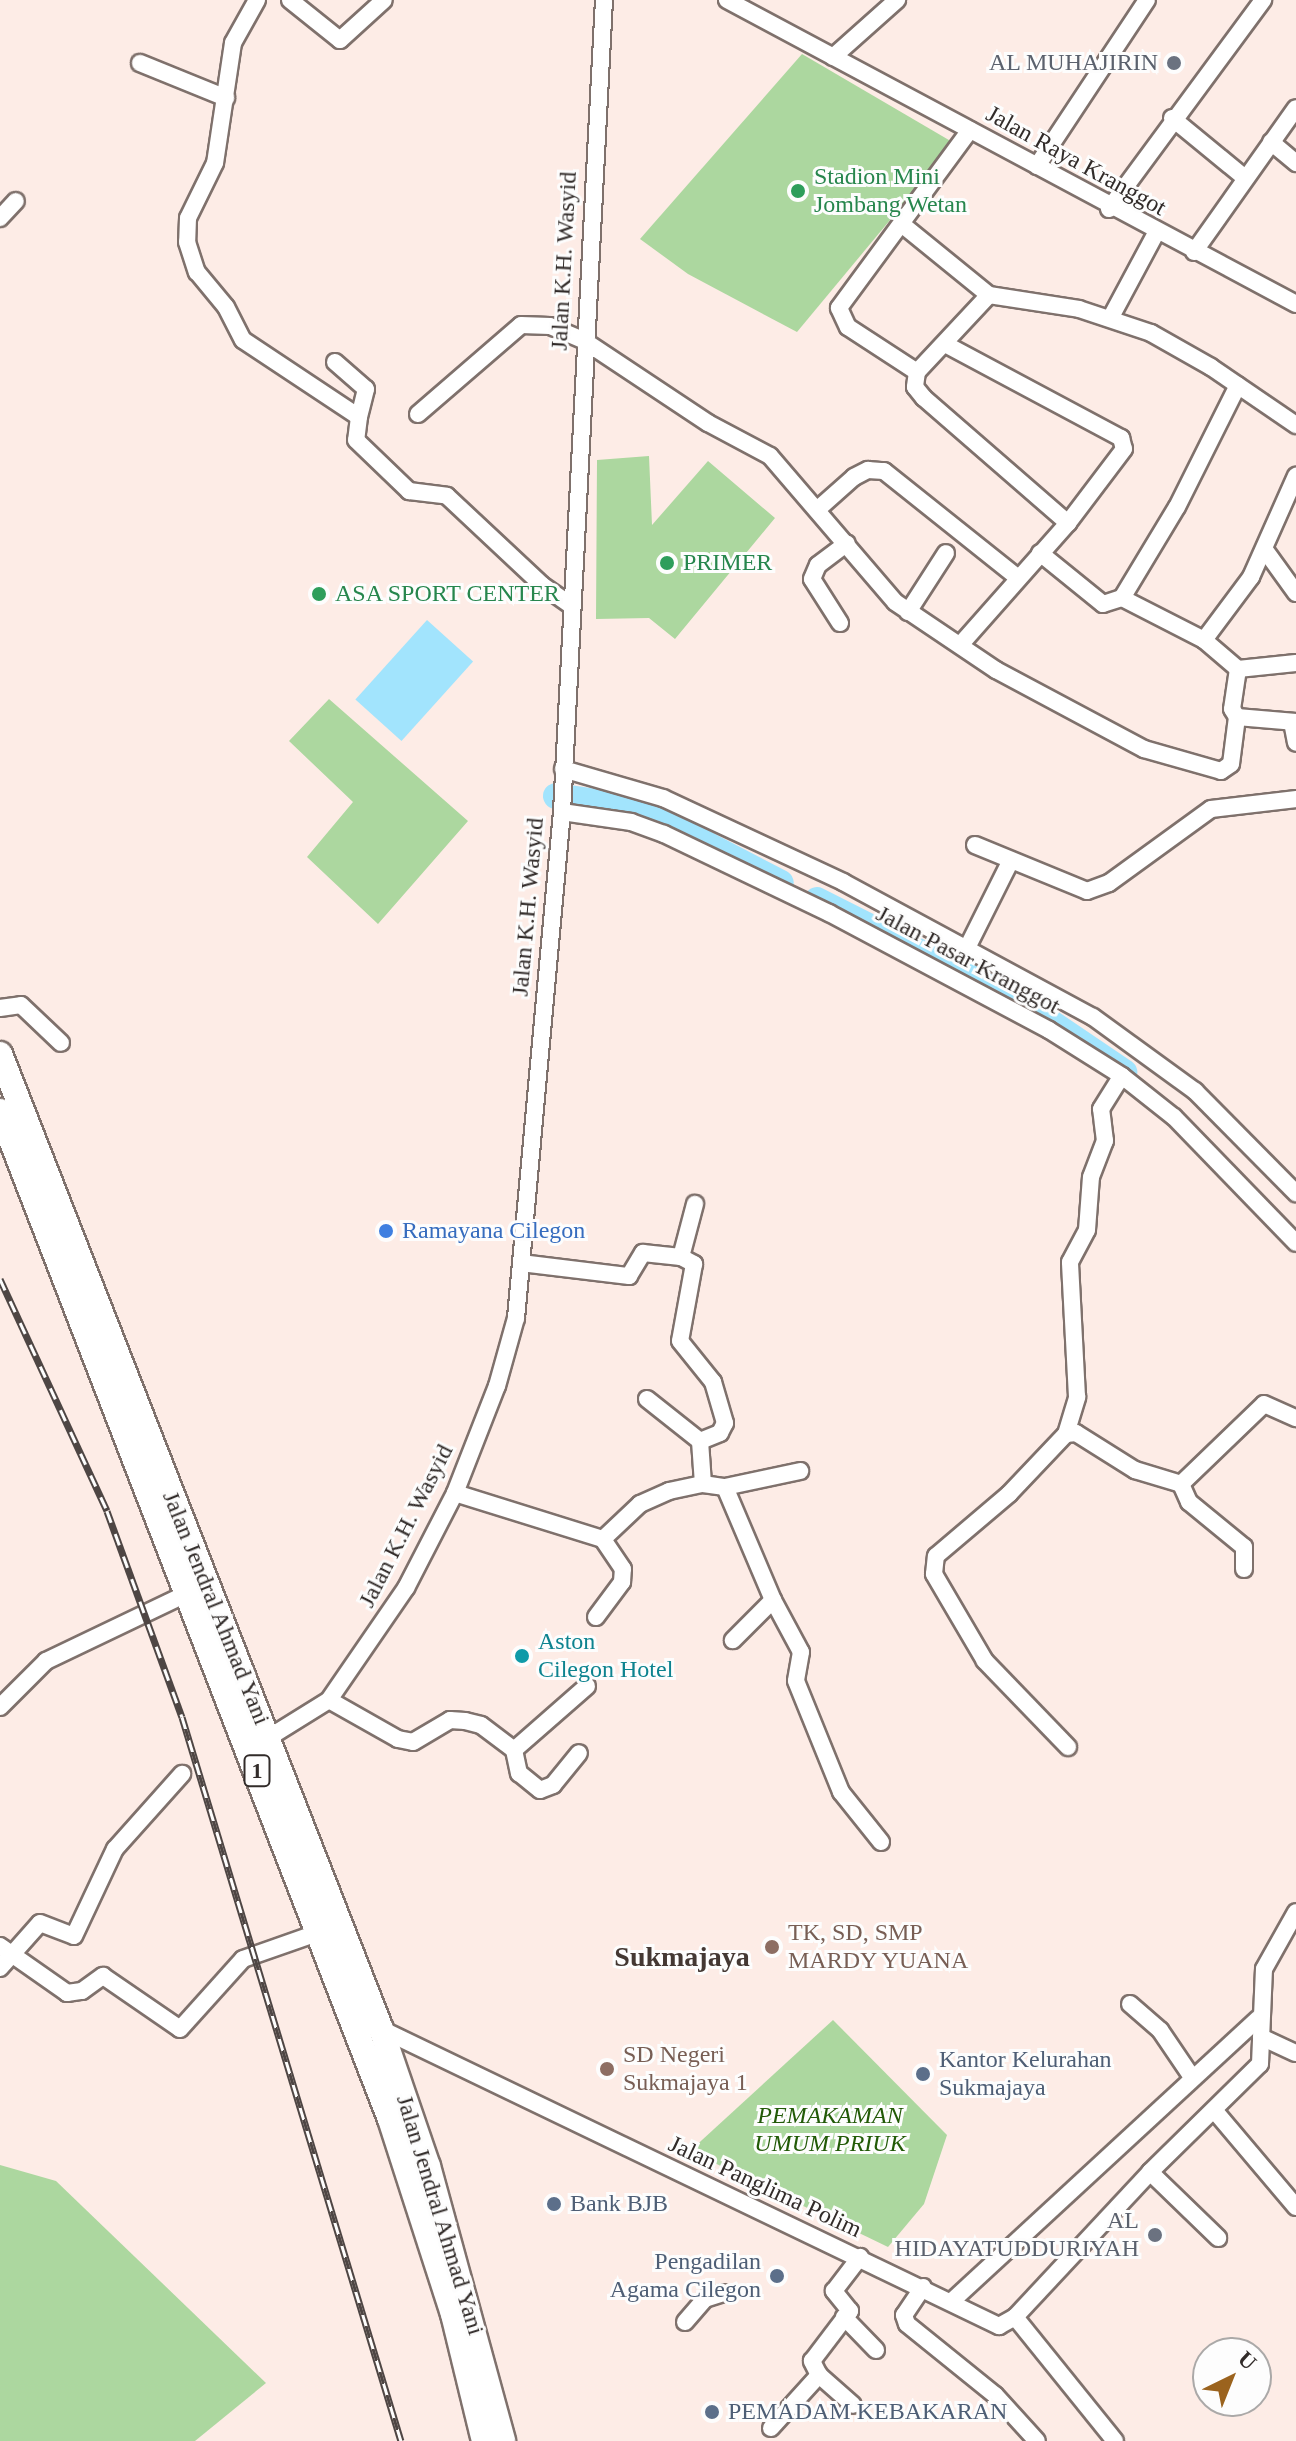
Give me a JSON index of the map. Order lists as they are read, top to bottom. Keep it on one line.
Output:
{"streets":{"highway":["Jalan Jendral Ahmad Yani","1"],"street":["Jalan Raya Kranggot","Jalan K.H. Wasyid","Jalan Pasar Kranggot","Jalan Panglima Polim"]},"crossings":[["Jalan K.H. Wasyid","Jalan Pasar Kranggot"],["Jalan K.H. Wasyid","Jalan Jendral Ahmad Yani"],["Jalan Jendral Ahmad Yani","Jalan Panglima Polim"]],"districts":["Sukmajaya"],"parks":["PEMAKAMAN UMUM PRIUK"],"places":["AL MUHAJIRIN","Stadion Mini Jombang Wetan","PRIMER","ASA SPORT CENTER","Ramayana Cilegon","Aston Cilegon Hotel","TK, SD, SMP MARDY YUANA","SD Negeri Sukmajaya 1","Kantor Kelurahan Sukmajaya","Bank BJB","AL HIDAYATUDDURIYAH","Pengadilan Agama Cilegon","PEMADAM KEBAKARAN"],"north":"top right"}
